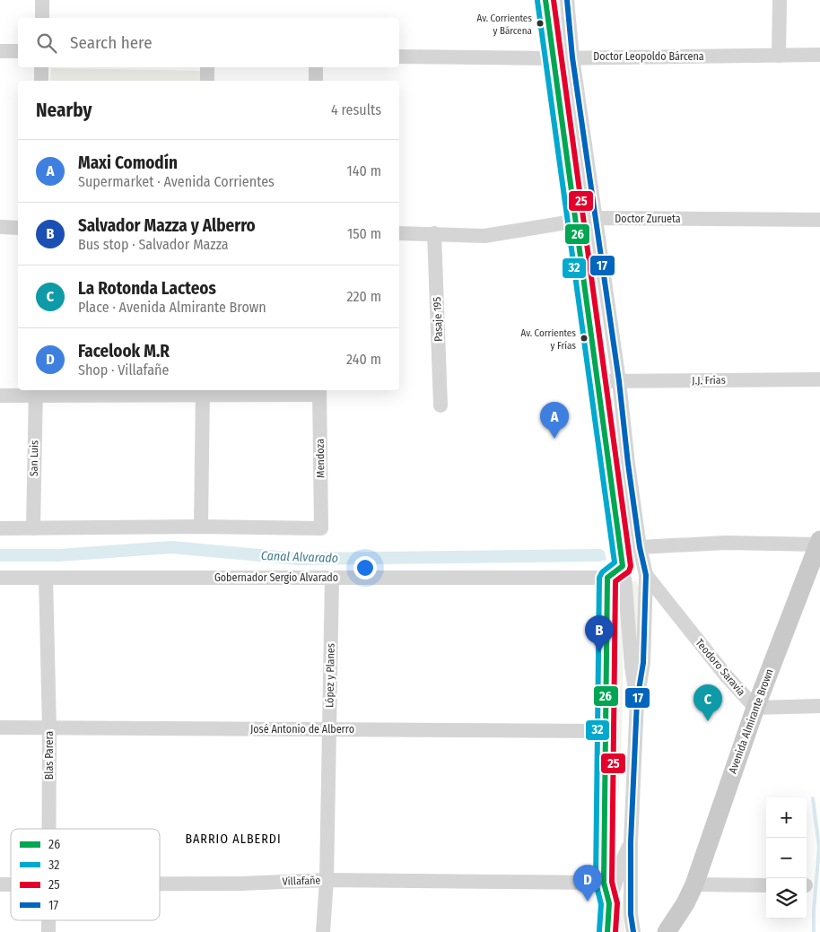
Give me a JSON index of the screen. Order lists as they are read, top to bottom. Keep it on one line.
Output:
{"streets":{"main road":["Avenida Almirante Brown"],"street":["Doctor Leopoldo Bárcena","Doctor Zurueta","Pasaje 195","J.J. Frias","San Luis","Mendoza","Gobernador Sergio Alvarado","Teodoro Saravia","López y Planes","José Antonio de Alberro","Blas Parera","Villafañe"]},"crossings":[["Doctor Zurueta","Pasaje 195"],["Gobernador Sergio Alvarado","López y Planes"],["Gobernador Sergio Alvarado","Blas Parera"],["Teodoro Saravia","Avenida Almirante Brown"],["López y Planes","José Antonio de Alberro"],["López y Planes","Villafañe"],["José Antonio de Alberro","Blas Parera"]],"districts":["BARRIO ALBERDI"],"water":["Canal Alvarado"],"places":["Av. Corrientes y Bárcena","Av. Corrientes y Frías"],"lines":["transit line 26","transit line 25","transit line 17","transit line 32"],"legend":["26","32","25","17"],"page":{"search":"Search here","heading":["Nearby","4 results"],"list":[{"mark":"A","name":"Maxi Comodín","note":"Supermarket · Avenida Corrientes","value":"140 m"},{"mark":"B","name":"Salvador Mazza y Alberro","note":"Bus stop · Salvador Mazza","value":"150 m"},{"mark":"C","name":"La Rotonda Lacteos","note":"Place · Avenida Almirante Brown","value":"220 m"},{"mark":"D","name":"Facelook M.R","note":"Shop · Villafañe","value":"240 m"}],"pins":["A","B","C","D"],"map_buttons":["+","−"]}}
